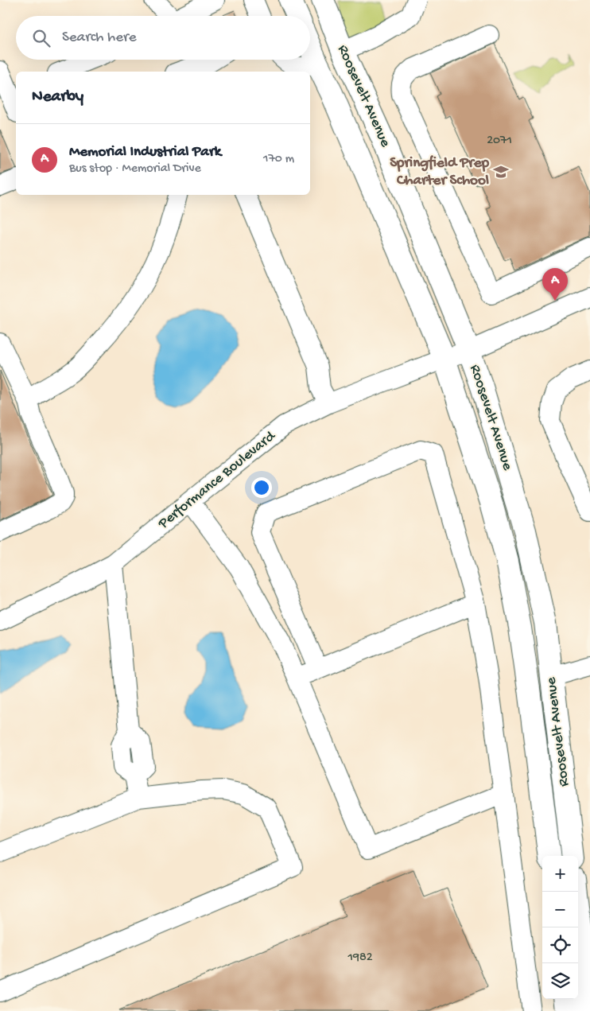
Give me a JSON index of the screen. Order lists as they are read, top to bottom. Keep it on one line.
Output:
{"streets":{"main road":["Roosevelt Avenue"],"street":["Performance Boulevard"]},"crossings":[["Roosevelt Avenue","Performance Boulevard"]],"places":{"school or university":["Springfield Prep Charter School"]},"house_numbers":["2071","1982"],"page":{"search":"Search here","heading":"Nearby","list":[{"mark":"A","name":"Memorial Industrial Park","note":"Bus stop · Memorial Drive","value":"170 m"}],"pins":"A","map_buttons":["+","−"]}}
